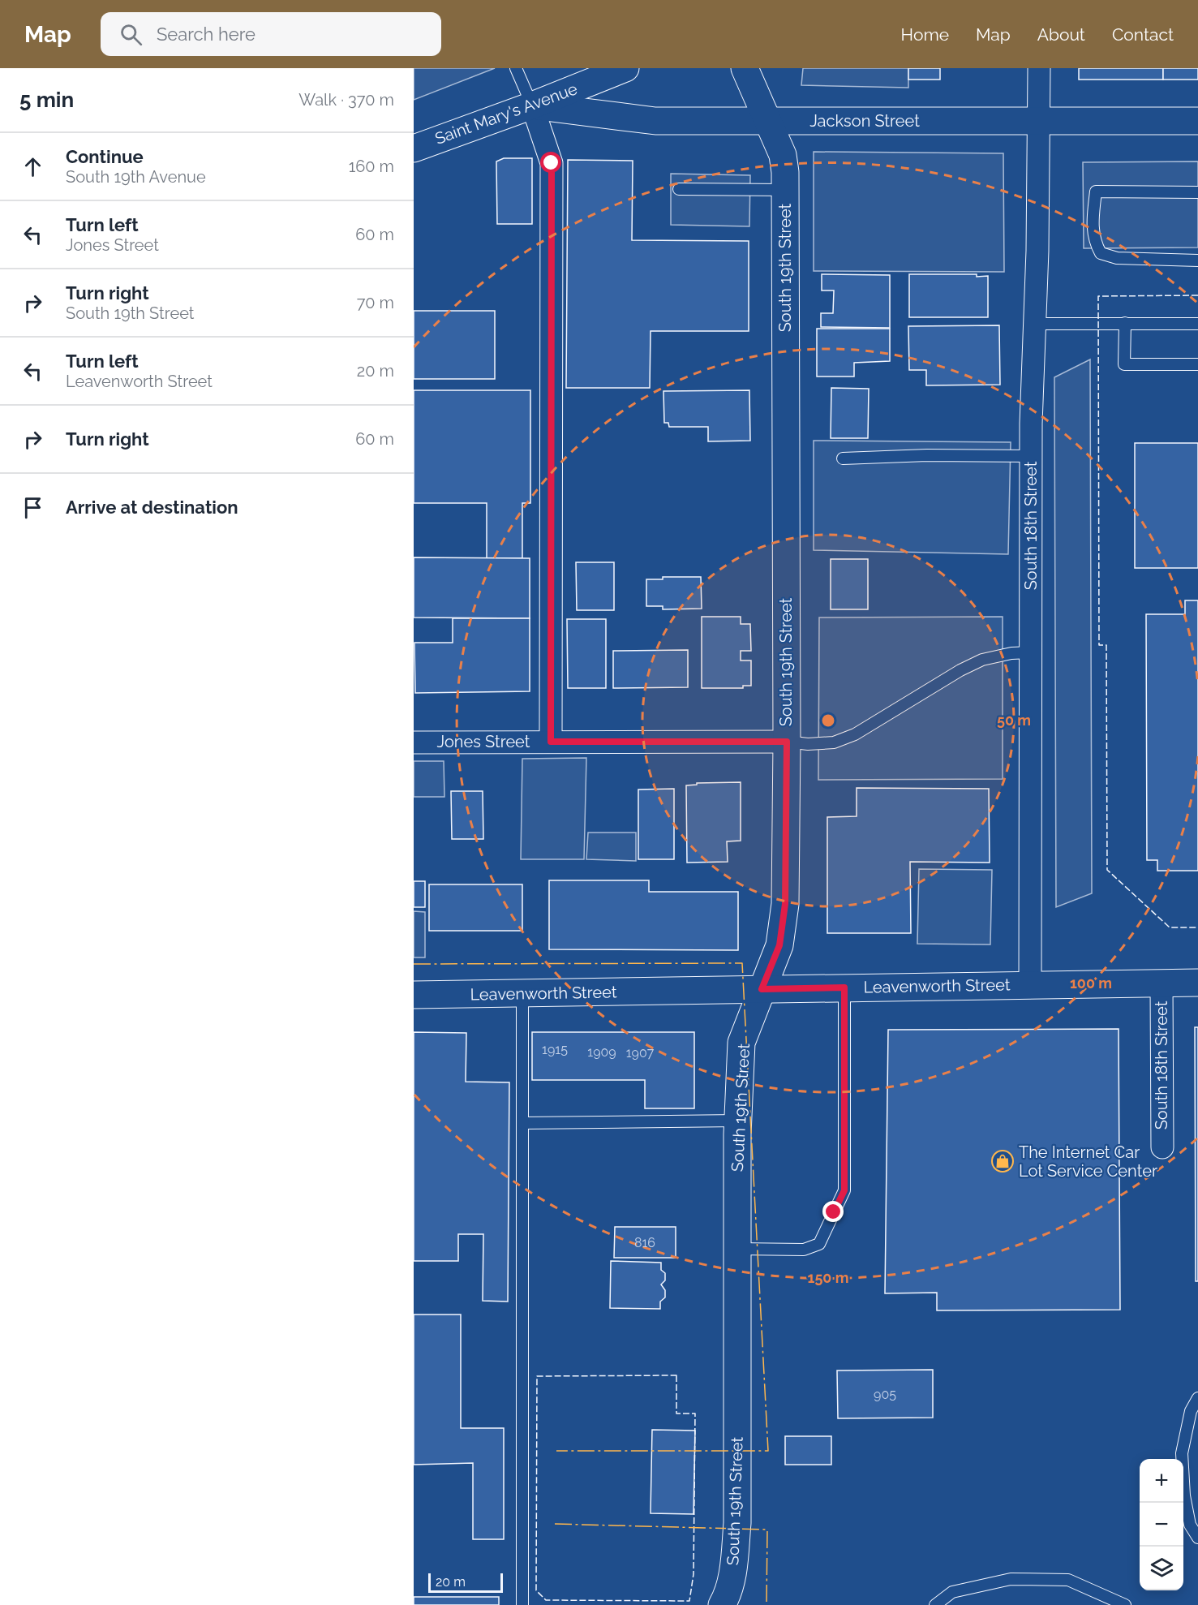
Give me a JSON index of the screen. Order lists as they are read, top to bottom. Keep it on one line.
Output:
{"streets":{"main road":["Saint Mary's Avenue","Jackson Street","South 19th Street","Leavenworth Street"],"street":["South 18th Street","Jones Street"]},"crossings":[["Saint Mary's Avenue","Jackson Street"],["Jackson Street","South 19th Street"],["Jackson Street","South 18th Street"],["South 19th Street","Jones Street"],["South 19th Street","Leavenworth Street"],["South 18th Street","Leavenworth Street"]],"places":{"shop":["The Internet Car Lot Service Center"]},"house_numbers":["1915","1909","1907","816","905"],"scale_bar":"20 m","page":{"header":"Map","search":"Search here","nav":["Home","Map","About","Contact"],"heading":["5 min","Walk · 370 m"],"list":[["Continue","South 19th Avenue","160 m"],["Turn left","Jones Street","60 m"],["Turn right","South 19th Street","70 m"],["Turn left","Leavenworth Street","20 m"],["Turn right","60 m"],"Arrive at destination"],"map_buttons":["+","−"],"scale":"20 m"},"rings":["50 m","100 m","150 m"]}
